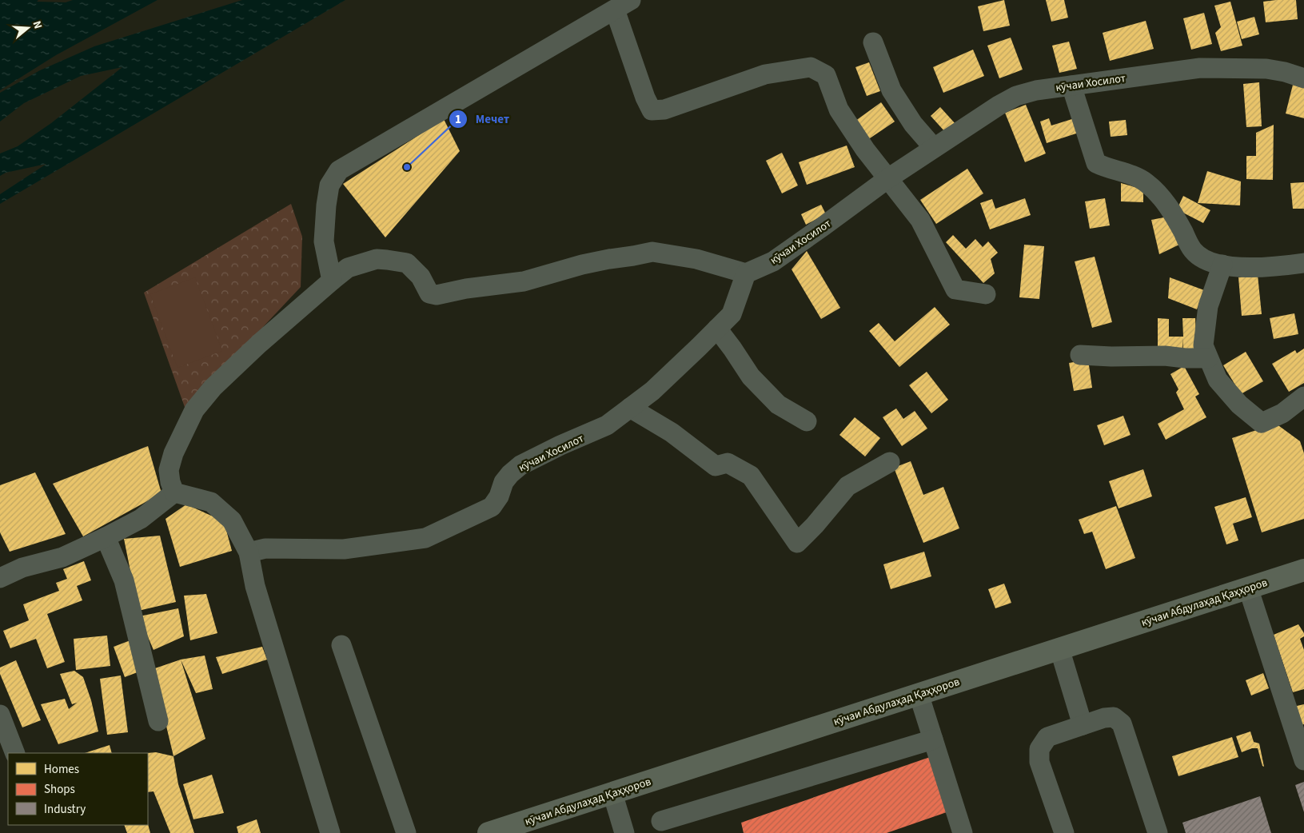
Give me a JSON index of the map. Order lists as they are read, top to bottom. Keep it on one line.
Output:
{"streets":{"main road":["кӯчаи Абдулаҳад Қаҳҳоров"],"street":["кӯчаи Хосилот"]},"places":["Мечет"],"legend":["Homes","Shops","Industry"],"north":"right"}
